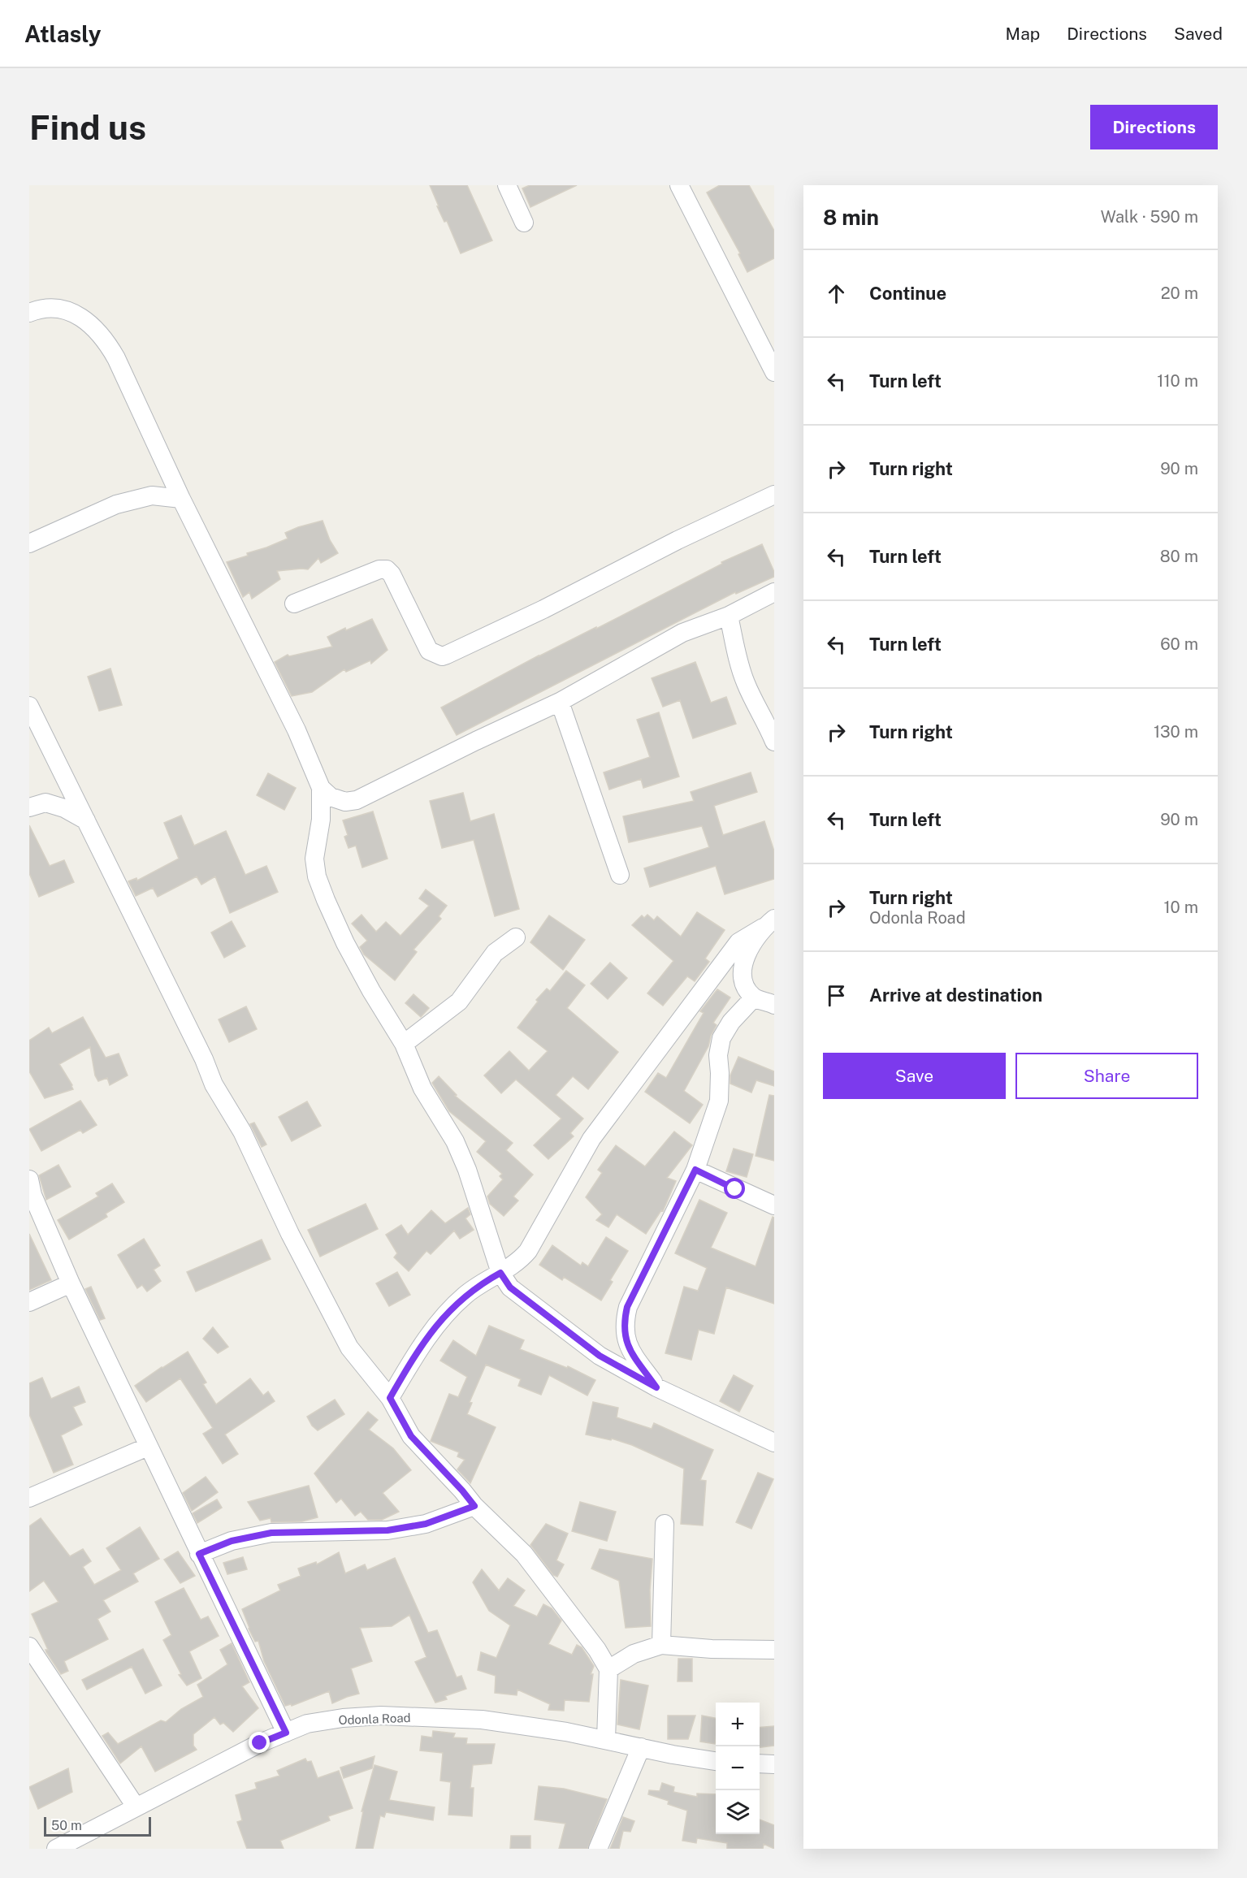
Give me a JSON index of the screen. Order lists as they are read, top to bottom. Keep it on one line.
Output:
{"streets":{"street":["Odonla Road"]},"scale_bar":"50 m","page":{"header":"Atlasly","nav":["Map","Directions","Saved"],"buttons":["Directions",["Save","Share"]],"title":"Find us","heading":["8 min","Walk · 590 m"],"list":[["Continue","20 m"],["Turn left","110 m"],["Turn right","90 m"],["Turn left","80 m"],["Turn left","60 m"],["Turn right","130 m"],["Turn left","90 m"],["Turn right","Odonla Road","10 m"],"Arrive at destination"],"map_buttons":["+","−"],"scale":"50 m"}}
